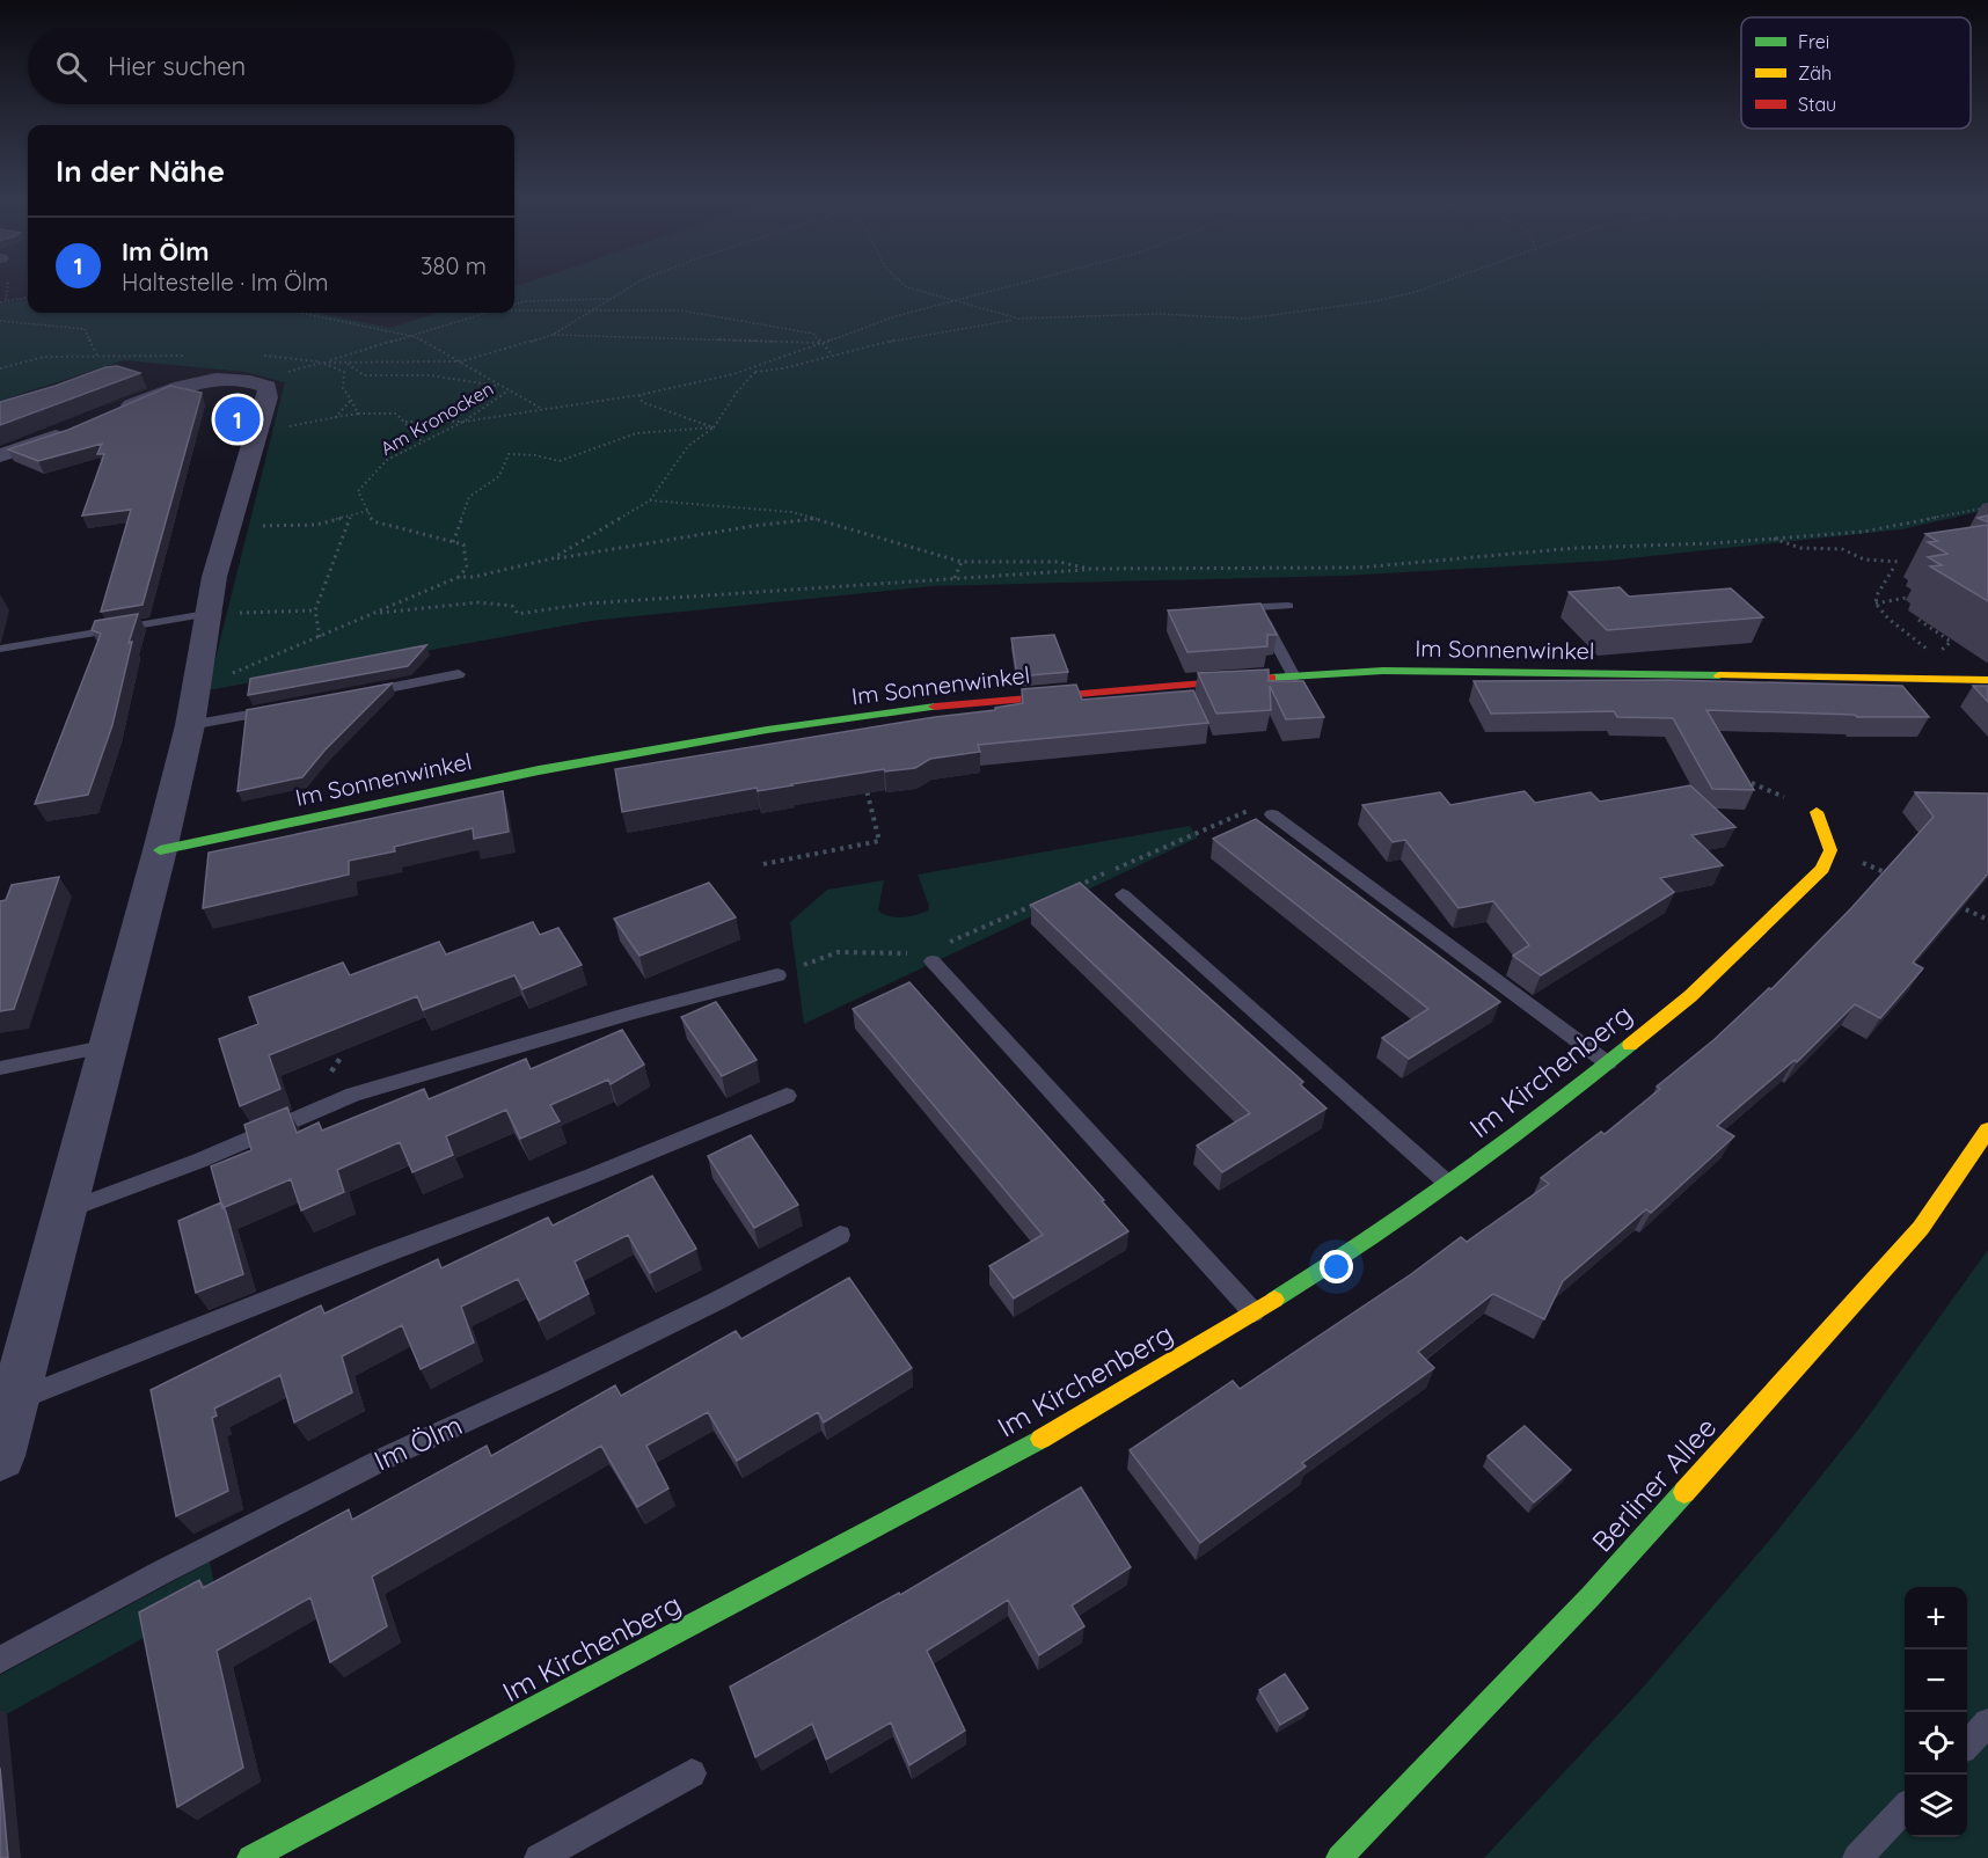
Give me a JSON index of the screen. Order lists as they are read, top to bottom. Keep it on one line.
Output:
{"streets":{"street":["Im Sonnenwinkel","Im Kirchenberg","Berliner Allee"],"lane":["Im Ölm"],"path":["Am Kronocken"]},"legend":["Frei","Zäh","Stau"],"page":{"search":"Hier suchen","heading":"In der Nähe","list":[{"mark":"1","name":"Im Ölm","note":"Haltestelle · Im Ölm","value":"380 m"}],"pins":"1","map_buttons":["+","−"]}}
